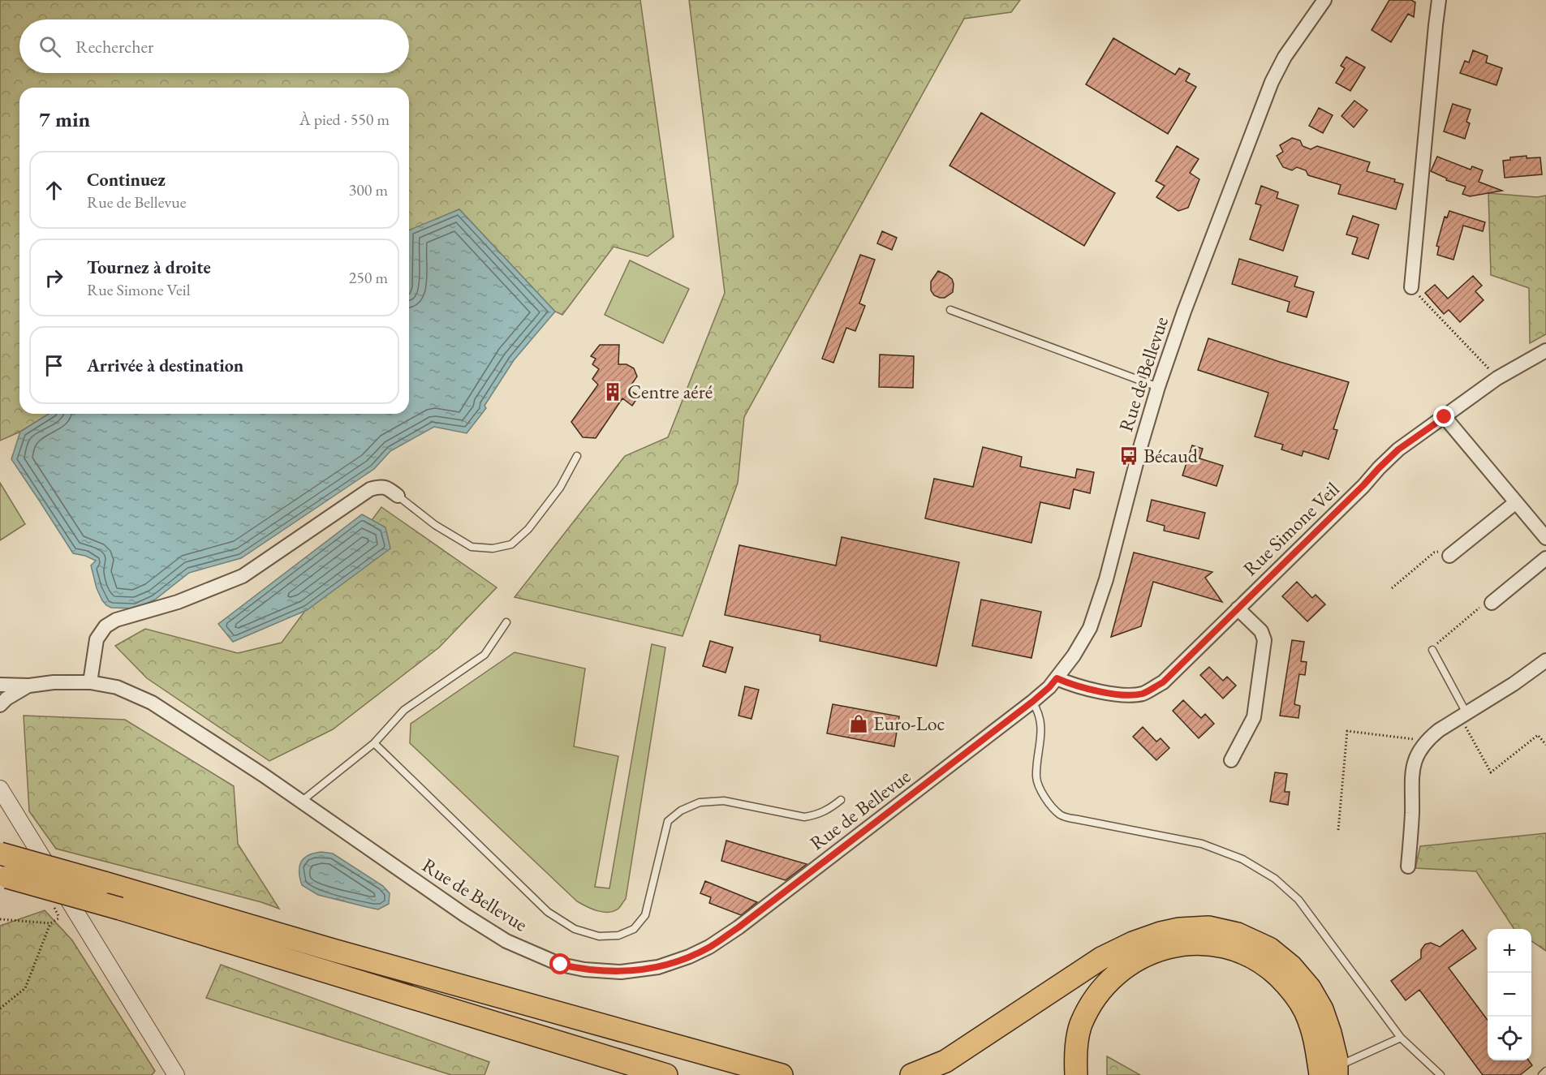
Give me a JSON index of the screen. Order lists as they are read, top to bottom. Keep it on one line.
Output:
{"streets":{"street":["Rue de Bellevue","Rue Simone Veil"]},"crossings":[["Rue de Bellevue","Rue Simone Veil"]],"places":{"building":["Centre aéré"],"bus stop":["Bécaud"],"shop":["Euro-Loc"]},"page":{"search":"Rechercher","heading":["7 min","À pied · 550 m"],"list":[["Continuez","Rue de Bellevue","300 m"],["Tournez à droite","Rue Simone Veil","250 m"],"Arrivée à destination"],"map_buttons":["+","−"]}}
